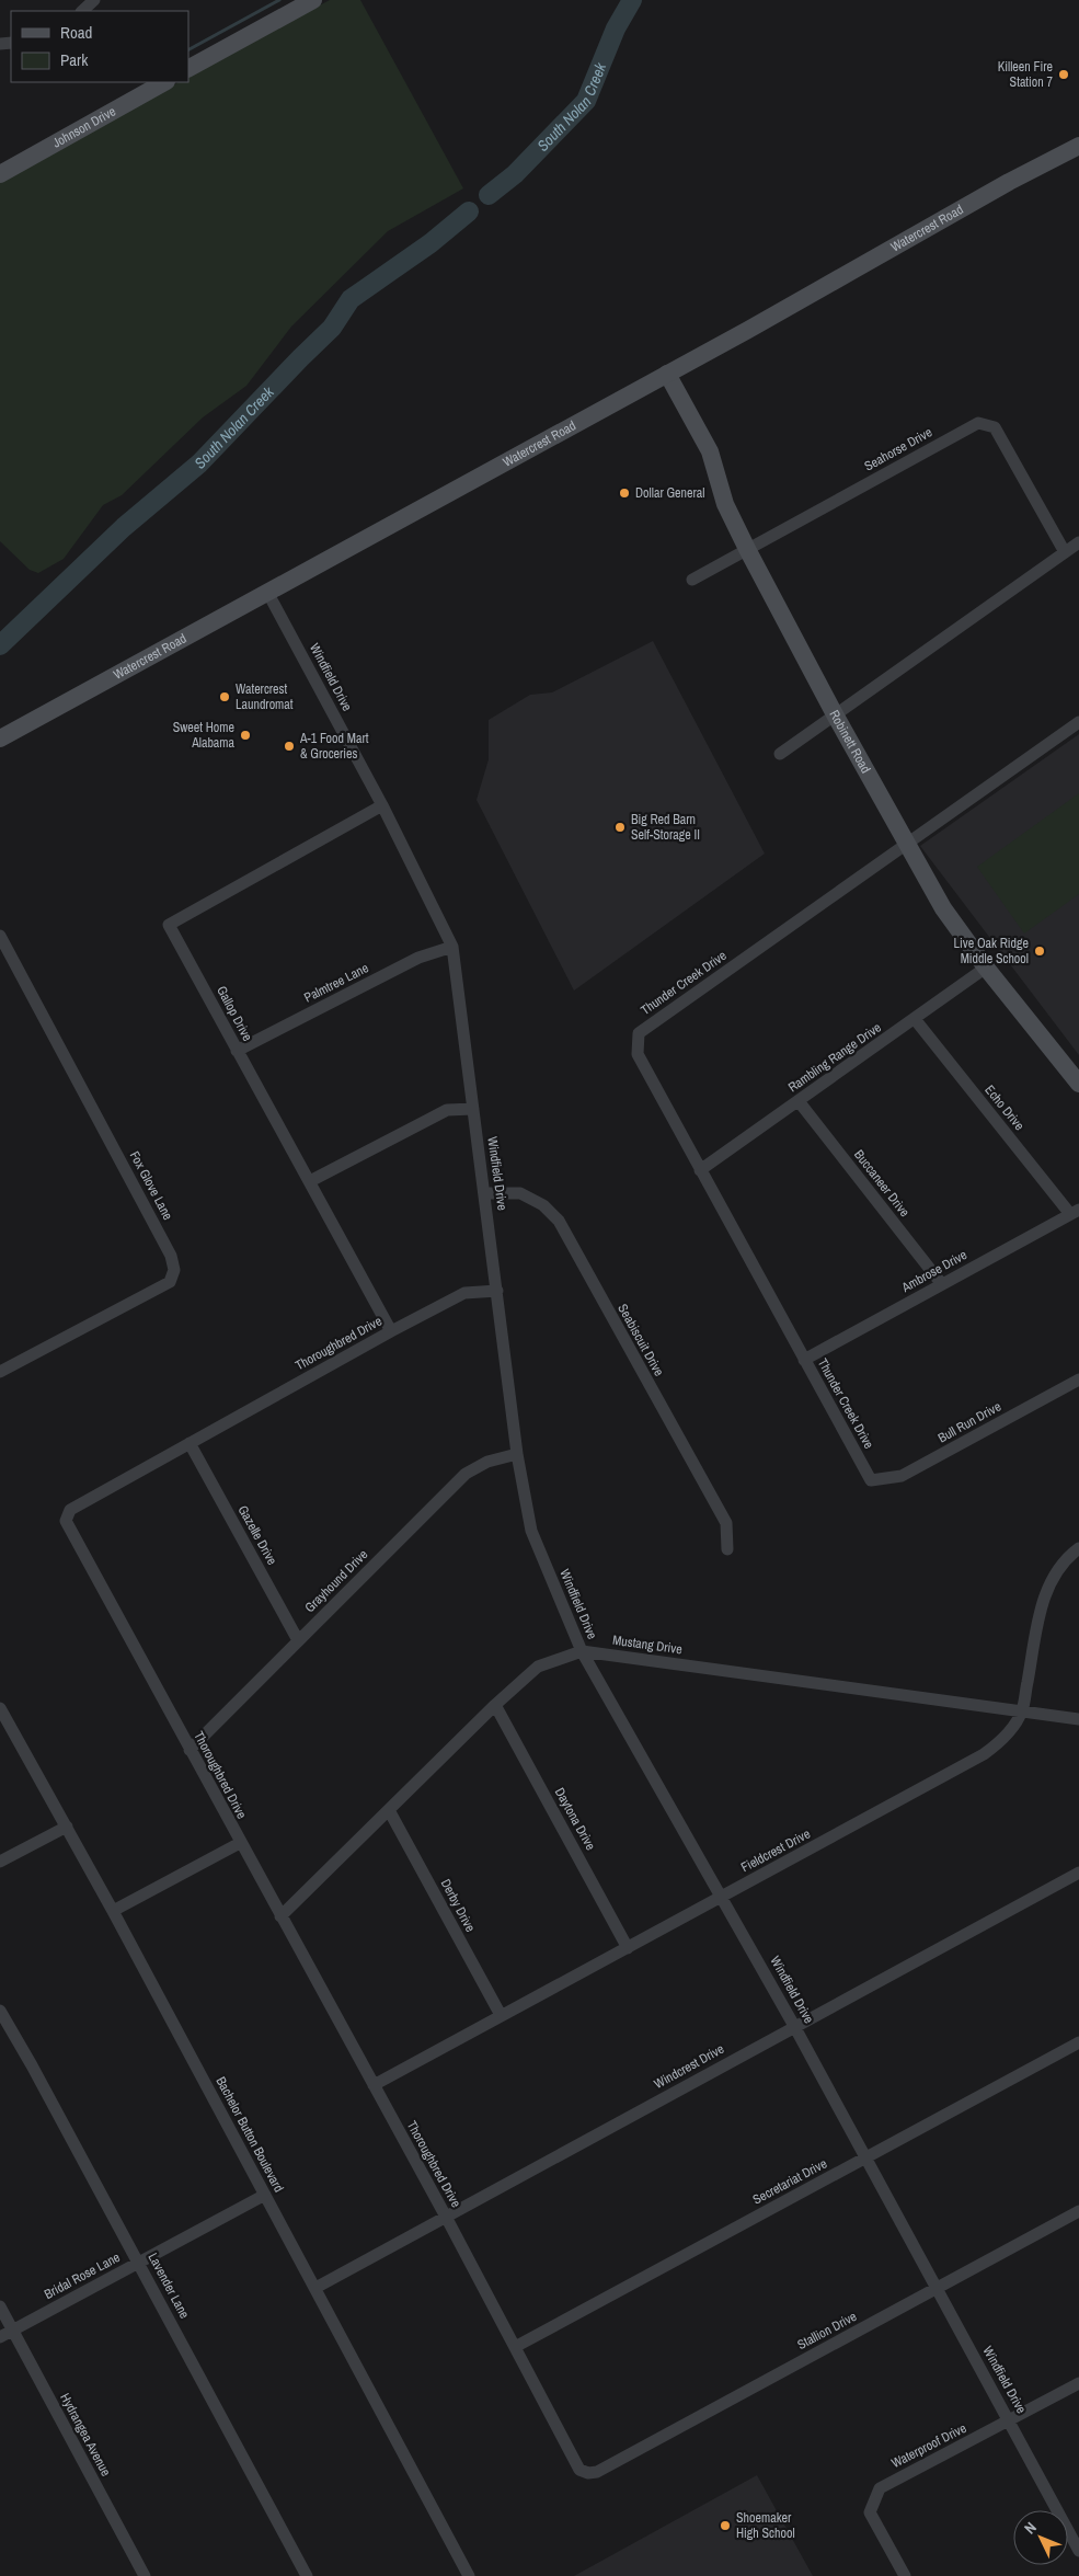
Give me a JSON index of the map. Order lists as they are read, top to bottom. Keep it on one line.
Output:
{"streets":{"street":["Johnson Drive","Watercrest Road","Seahorse Drive","Windfield Drive","Robinett Road","Palmtree Lane","Thunder Creek Drive","Gallop Drive","Rambling Range Drive","Echo Drive","Buccaneer Drive","Fox Glove Lane","Ambrose Drive","Seabiscuit Drive","Thoroughbred Drive","Bull Run Drive","Gazelle Drive","Grayhound Drive","Mustang Drive","Daytona Drive","Fieldcrest Drive","Derby Drive","Windcrest Drive","Bachelor Button Boulevard","Secretariat Drive","Bridal Rose Lane","Lavender Lane","Stallion Drive","Hydrangea Avenue","Waterproof Drive"]},"crossings":[["Watercrest Road","Windfield Drive"],["Watercrest Road","Robinett Road"],["Seahorse Drive","Robinett Road"],["Windfield Drive","Palmtree Lane"],["Windfield Drive","Gallop Drive"],["Windfield Drive","Seabiscuit Drive"],["Windfield Drive","Thoroughbred Drive"],["Windfield Drive","Grayhound Drive"],["Windfield Drive","Mustang Drive"],["Windfield Drive","Fieldcrest Drive"],["Windfield Drive","Windcrest Drive"],["Windfield Drive","Secretariat Drive"],["Windfield Drive","Stallion Drive"],["Windfield Drive","Waterproof Drive"],["Robinett Road","Thunder Creek Drive"],["Robinett Road","Rambling Range Drive"],["Palmtree Lane","Gallop Drive"],["Thunder Creek Drive","Rambling Range Drive"],["Thunder Creek Drive","Ambrose Drive"],["Thunder Creek Drive","Bull Run Drive"],["Gallop Drive","Thoroughbred Drive"],["Rambling Range Drive","Echo Drive"],["Rambling Range Drive","Buccaneer Drive"],["Echo Drive","Ambrose Drive"],["Buccaneer Drive","Ambrose Drive"],["Thoroughbred Drive","Gazelle Drive"],["Thoroughbred Drive","Grayhound Drive"],["Thoroughbred Drive","Mustang Drive"],["Thoroughbred Drive","Fieldcrest Drive"],["Thoroughbred Drive","Windcrest Drive"],["Thoroughbred Drive","Secretariat Drive"],["Thoroughbred Drive","Stallion Drive"],["Gazelle Drive","Grayhound Drive"],["Mustang Drive","Daytona Drive"],["Mustang Drive","Fieldcrest Drive"],["Mustang Drive","Derby Drive"],["Daytona Drive","Fieldcrest Drive"],["Fieldcrest Drive","Derby Drive"],["Windcrest Drive","Bachelor Button Boulevard"],["Bachelor Button Boulevard","Bridal Rose Lane"],["Bridal Rose Lane","Lavender Lane"],["Bridal Rose Lane","Hydrangea Avenue"]],"water":["South Nolan Creek"],"places":["Killeen Fire Station 7","Dollar General","Watercrest Laundromat","Sweet Home Alabama","A-1 Food Mart & Groceries","Big Red Barn Self-Storage II","Live Oak Ridge Middle School","Shoemaker High School"],"legend":["Road","Park"],"north":"top left"}
